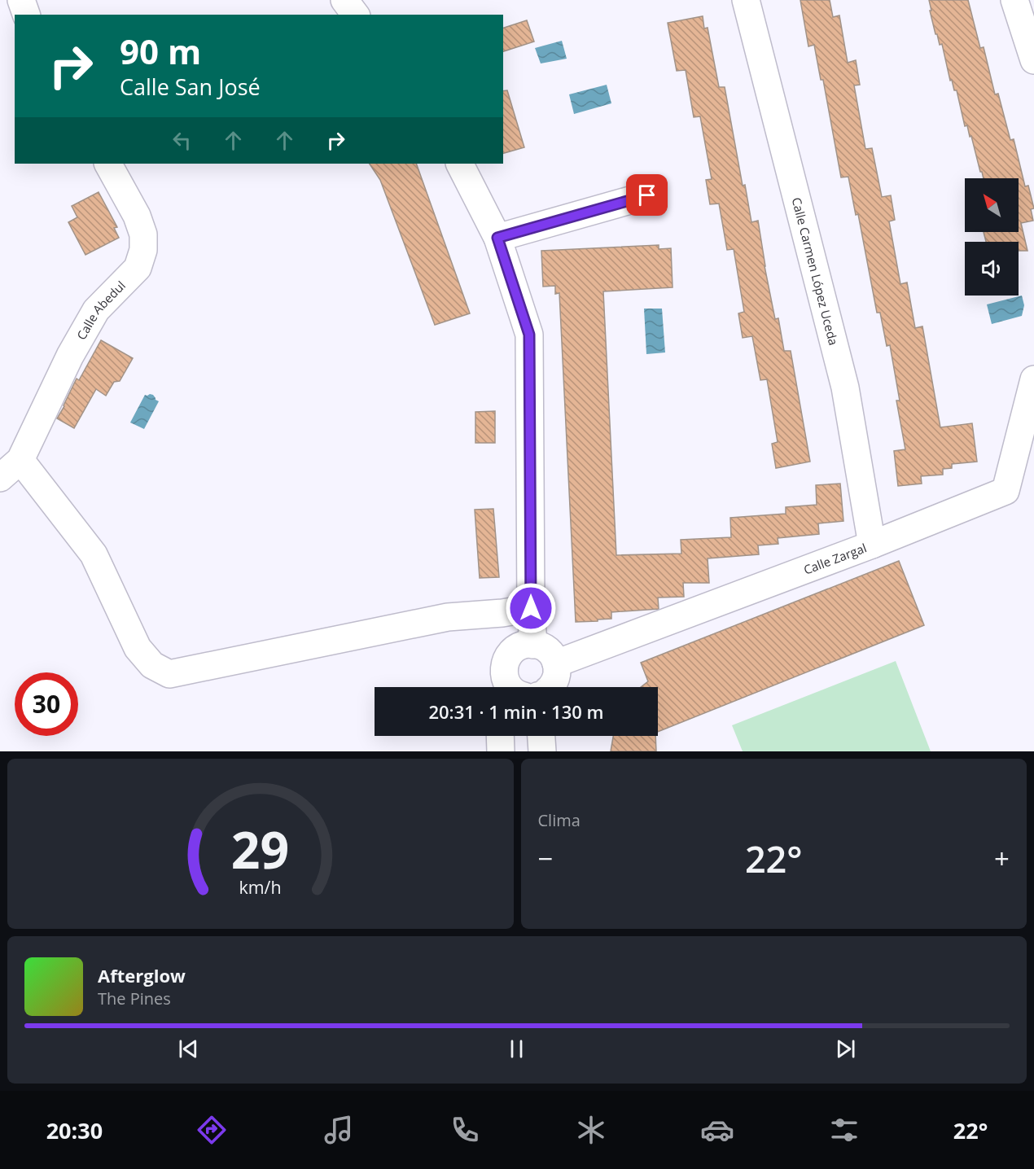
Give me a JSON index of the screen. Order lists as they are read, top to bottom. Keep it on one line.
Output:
{"streets":{"street":["Calle Carmen López Uceda","Calle Abedul","Calle Zargal"]},"crossings":[["Calle Carmen López Uceda","Calle Zargal"]],"north":"top left","page":{"turn":["90 m","Calle San José"],"limit":"30","trip":"20:31 · 1 min · 130 m","tile":"Clima","heat":["−","22°","+"],"song":["Afterglow","The Pines"],"tabs":["20:30","22°"],"gauge":["29","km/h"]}}
